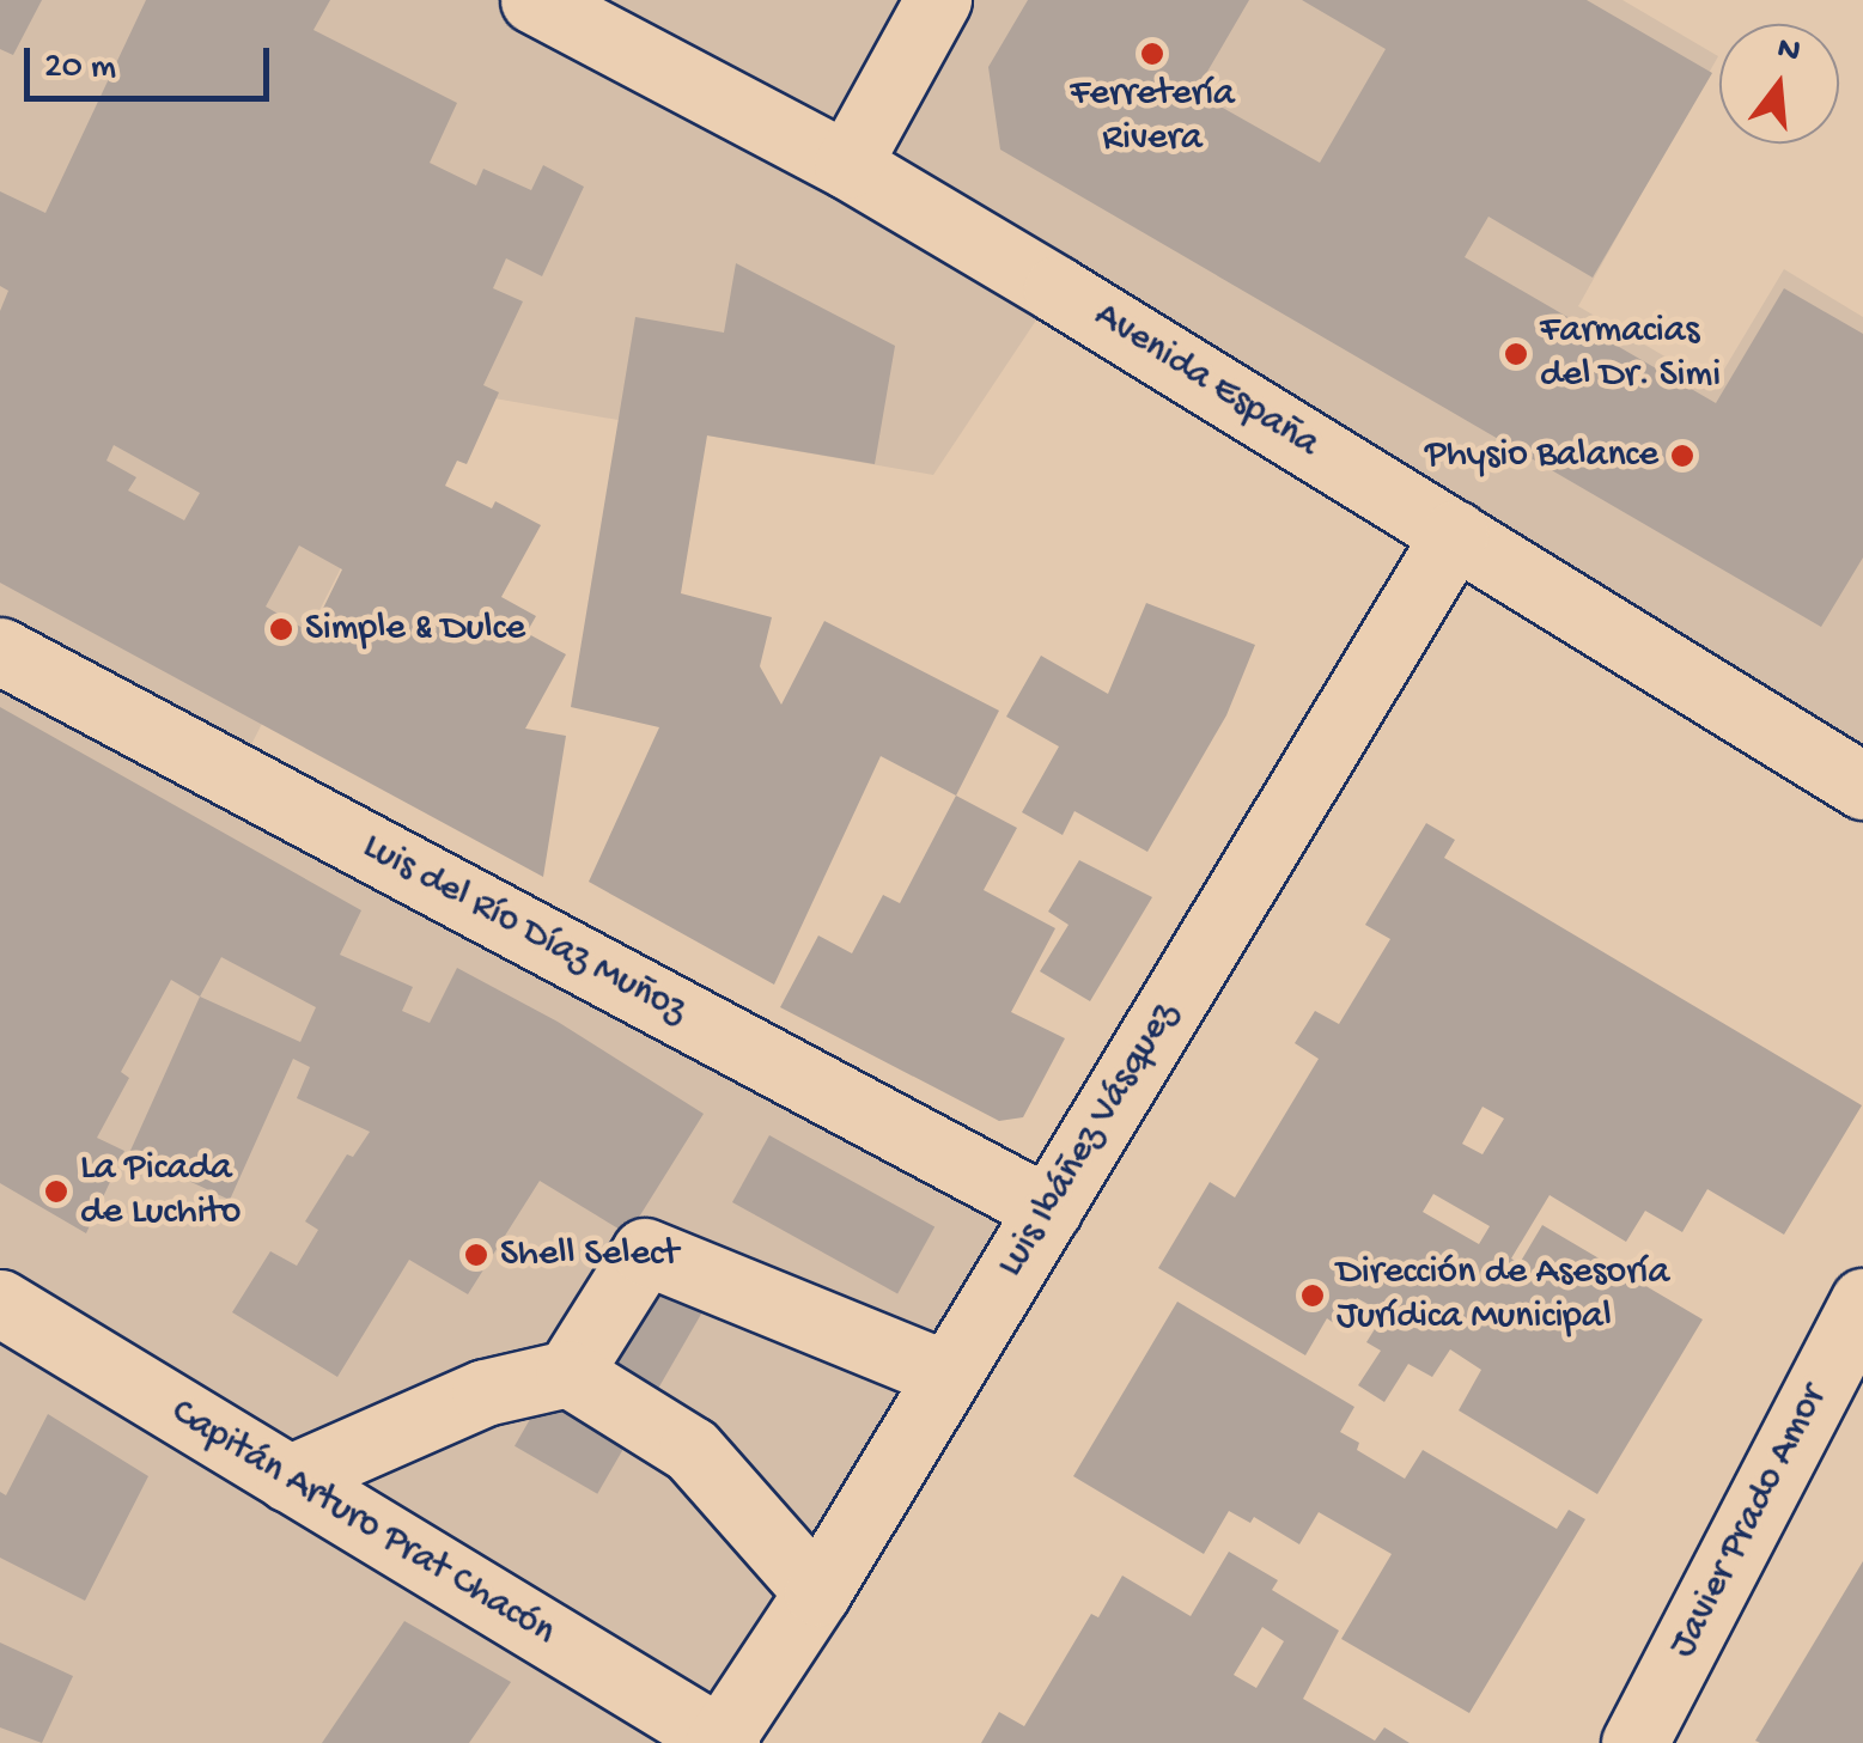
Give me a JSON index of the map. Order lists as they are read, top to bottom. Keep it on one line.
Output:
{"streets":{"street":["Avenida España","Luis del Río Díaz Muñoz","Luis Ibáñez Vásquez","Javier Prado Amor","Capitán Arturo Prat Chacón"]},"crossings":[["Avenida España","Luis Ibáñez Vásquez"],["Luis del Río Díaz Muñoz","Luis Ibáñez Vásquez"],["Luis Ibáñez Vásquez","Capitán Arturo Prat Chacón"]],"places":["Ferretería Rivera","Farmacias del Dr. Simi","Physio Balance","Simple & Dulce","La Picada de Luchito","Shell Select","Dirección de Asesoría Jurídica Municipal"],"scale_bar":"20 m","north":"top"}
